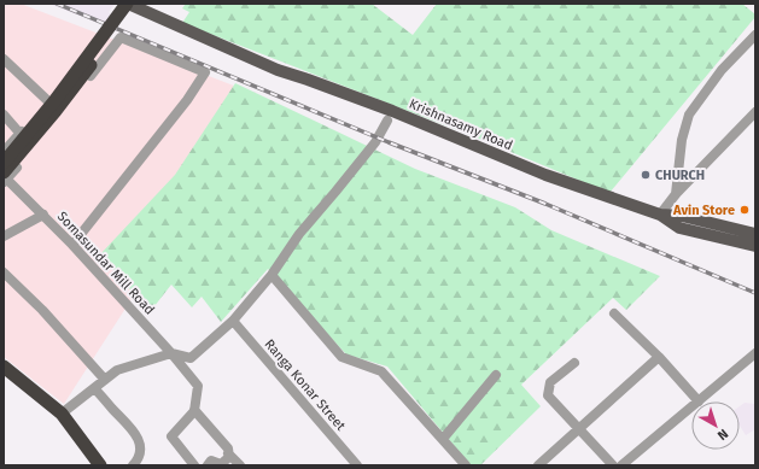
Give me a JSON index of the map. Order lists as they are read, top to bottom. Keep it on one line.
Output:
{"streets":{"main road":["Krishnasamy Road"],"street":["Somasundar Mill Road","Ranga Konar Street"]},"places":["CHURCH","Avin Store"],"north":"bottom right"}
